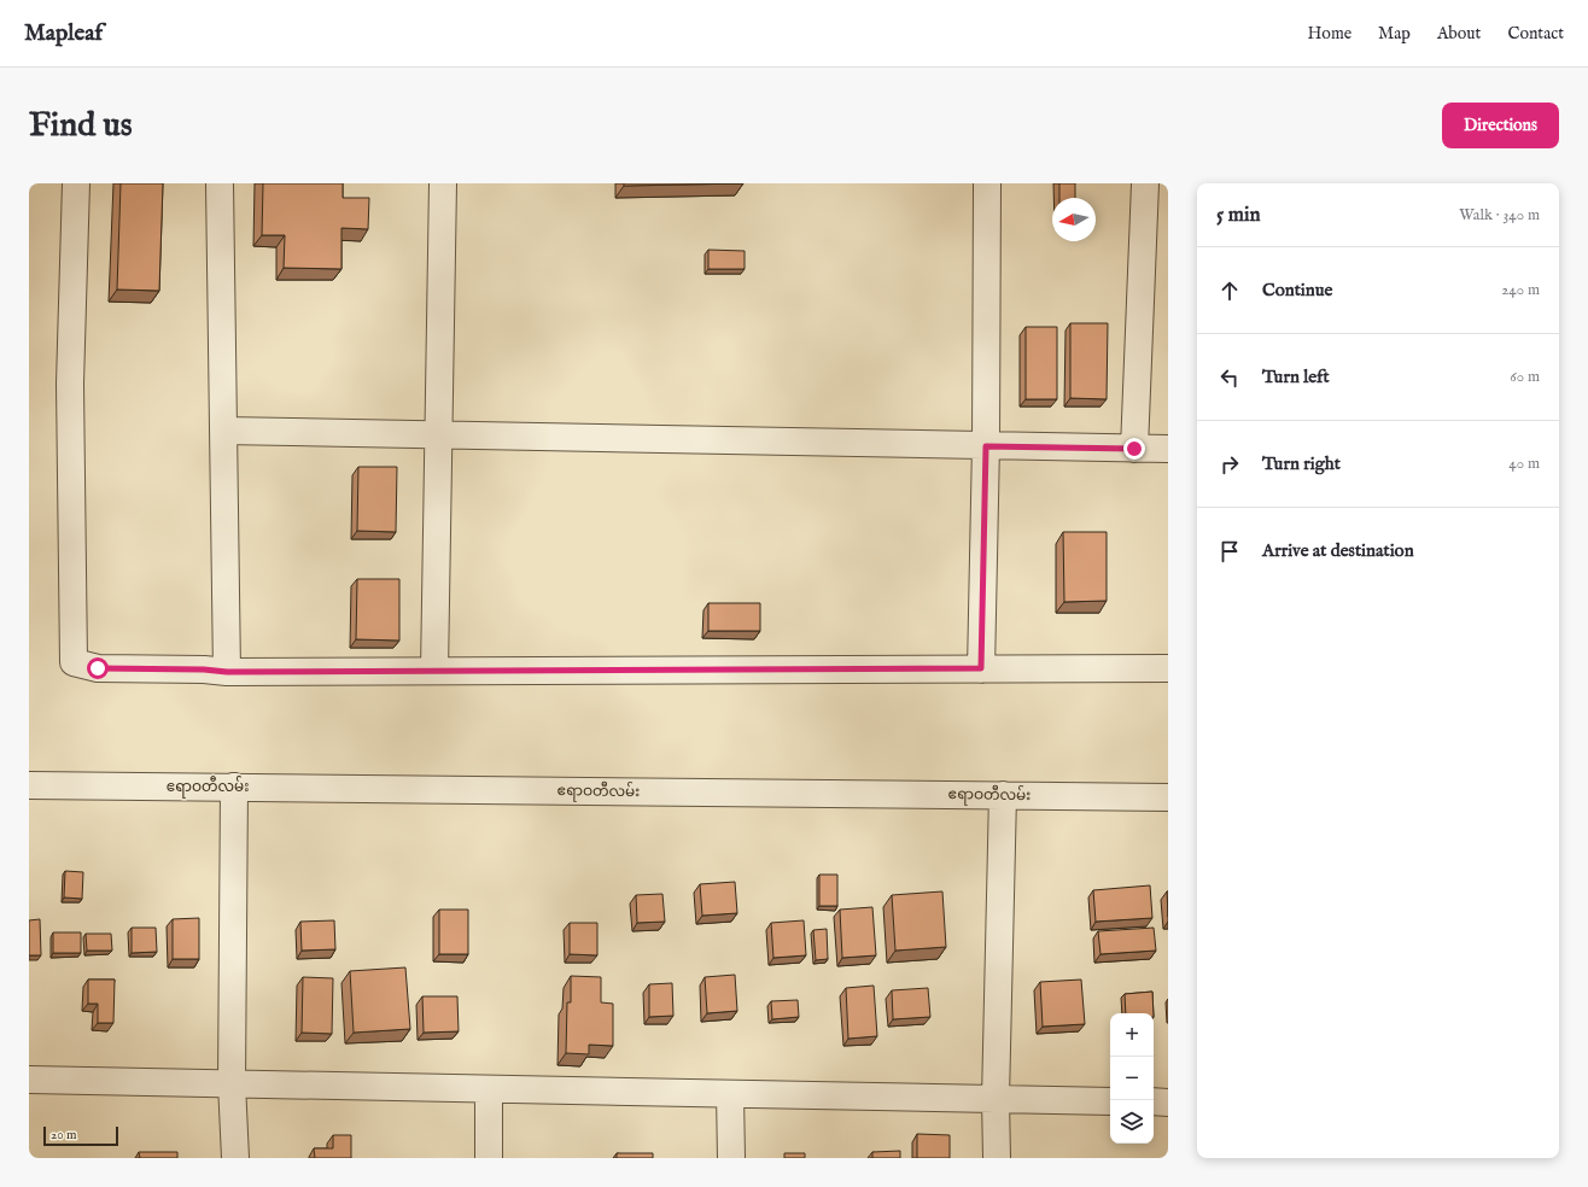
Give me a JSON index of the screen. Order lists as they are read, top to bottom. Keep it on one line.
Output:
{"streets":{"street":["ဧရာဝတီလမ်း"]},"scale_bar":"20 m","north":"left","page":{"header":"Mapleaf","nav":["Home","Map","About","Contact"],"buttons":"Directions","title":"Find us","heading":["5 min","Walk · 340 m"],"list":[["Continue","240 m"],["Turn left","60 m"],["Turn right","40 m"],"Arrive at destination"],"map_buttons":["+","−"],"scale":"20 m"}}
